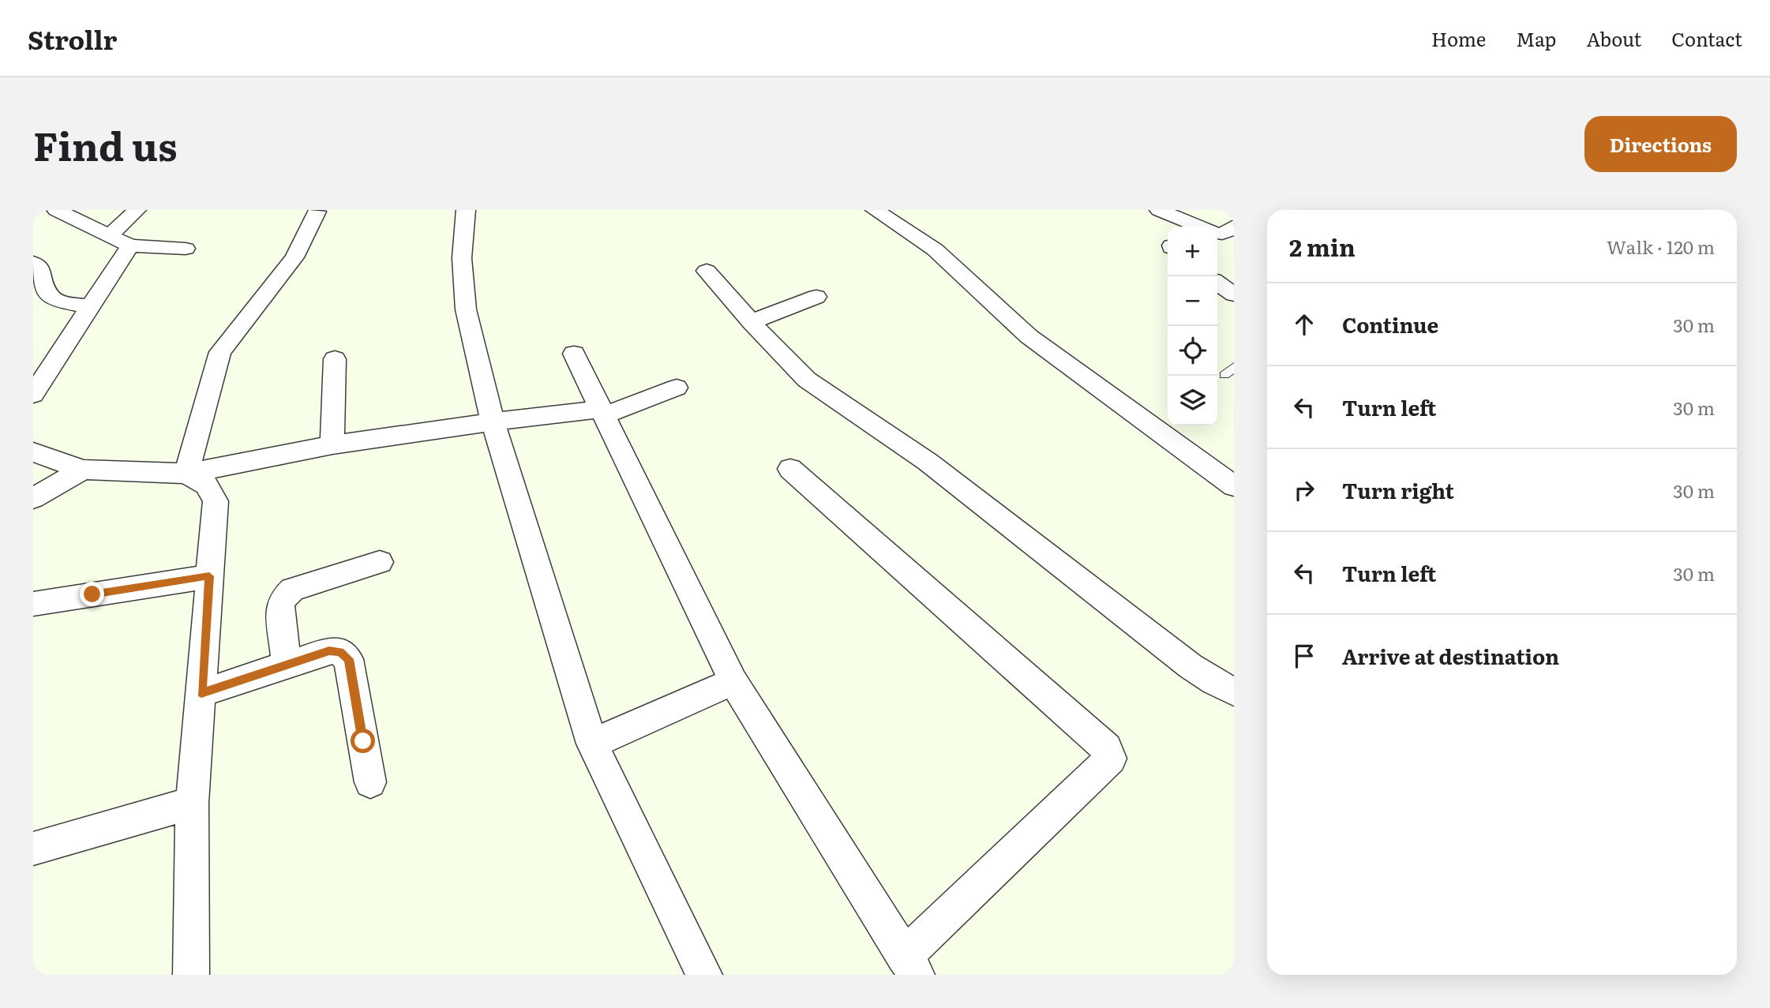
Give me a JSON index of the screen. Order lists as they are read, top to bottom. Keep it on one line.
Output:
{"page":{"header":"Strollr","nav":["Home","Map","About","Contact"],"title":"Find us","buttons":"Directions","heading":["2 min","Walk · 120 m"],"map_buttons":["+","−"],"list":[["Continue","30 m"],["Turn left","30 m"],["Turn right","30 m"],["Turn left","30 m"],"Arrive at destination"]}}
